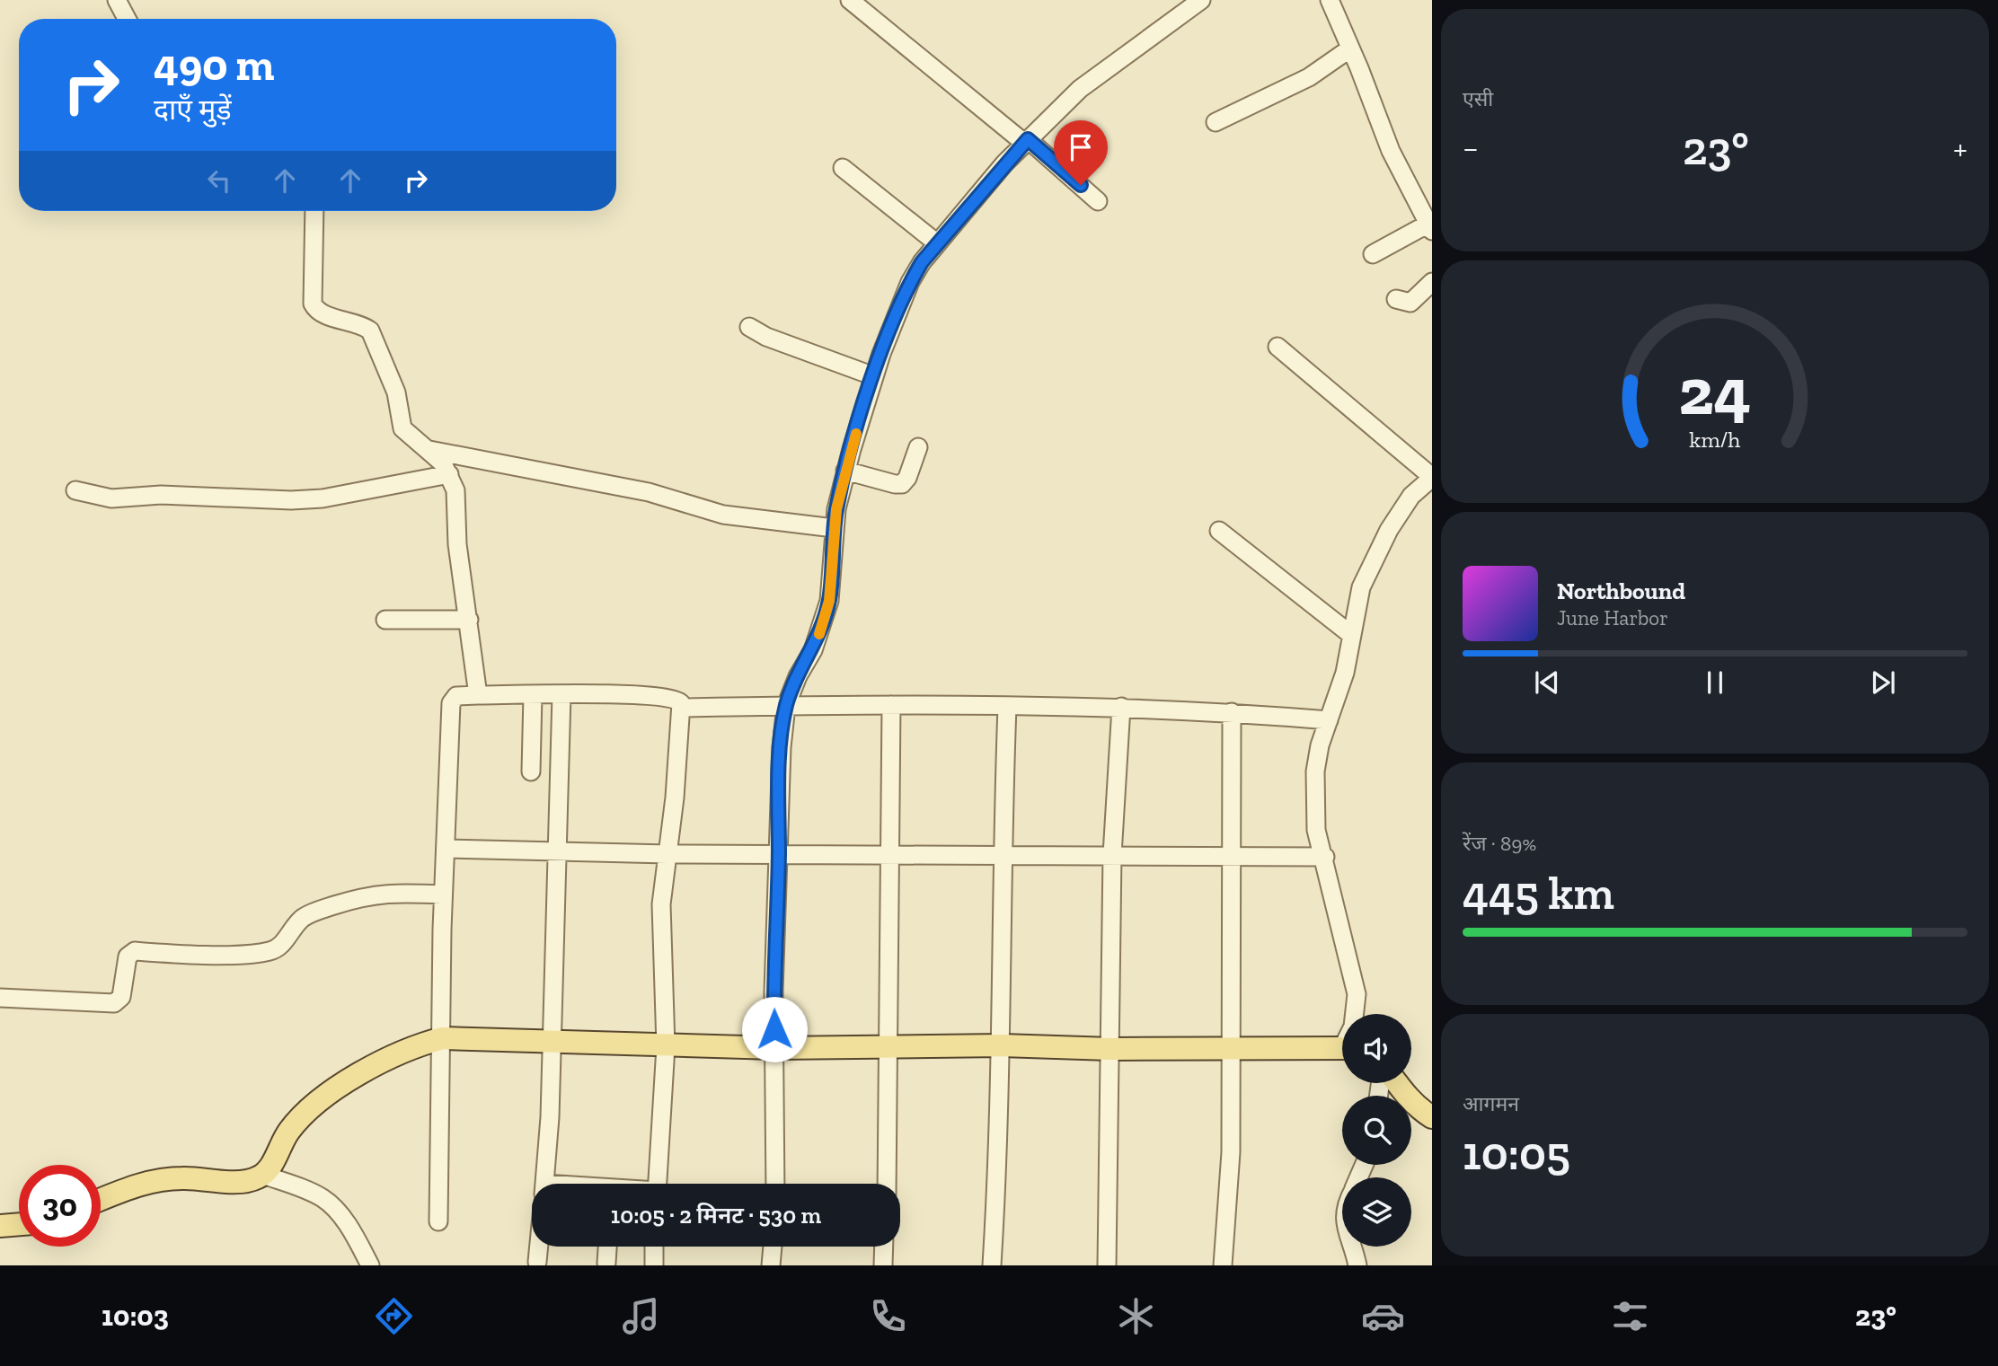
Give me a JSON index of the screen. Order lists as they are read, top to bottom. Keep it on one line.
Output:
{"page":{"tile":["एसी",["रेंज · 89%","445 km"],["आगमन","10:05"]],"turn":["490 m","दाएँ मुड़ें"],"heat":["−","23°","+"],"song":["Northbound","June Harbor"],"limit":"30","trip":"10:05 · 2 मिनट · 530 m","tabs":["10:03","23°"],"gauge":["24","km/h"]}}
